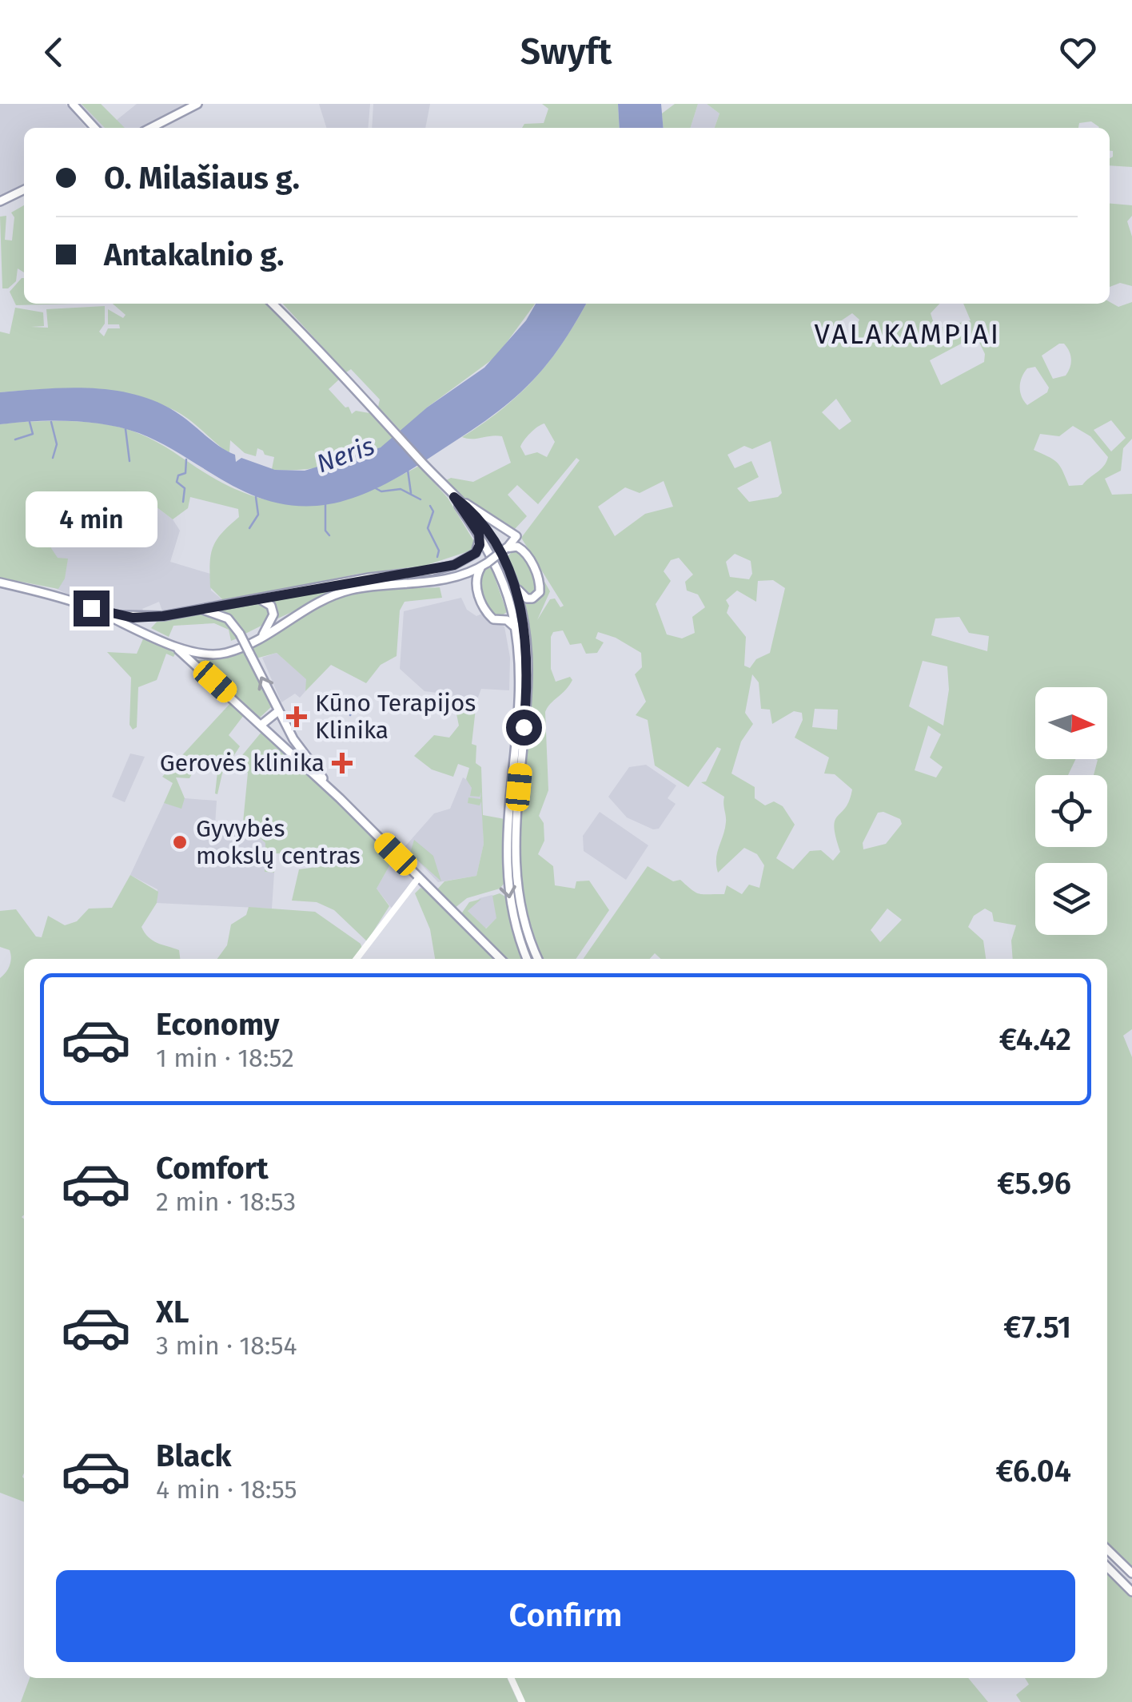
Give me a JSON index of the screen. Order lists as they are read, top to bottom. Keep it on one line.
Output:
{"districts":["VALAKAMPIAI"],"water":["Neris"],"places":{"health":["Kūno Terapijos Klinika","Gerovės klinika"],"other":["Gyvybės mokslų centras"]},"north":"right","page":{"header":"Swyft","banner":["O. Milašiaus g.","Antakalnio g."],"bubble":"4 min","list":[{"name":"Economy","note":"1 min · 18:52","value":"€4.42"},{"name":"Comfort","note":"2 min · 18:53","value":"€5.96"},{"name":"XL","note":"3 min · 18:54","value":"€7.51"},{"name":"Black","note":"4 min · 18:55","value":"€6.04"}],"buttons":"Confirm"}}
